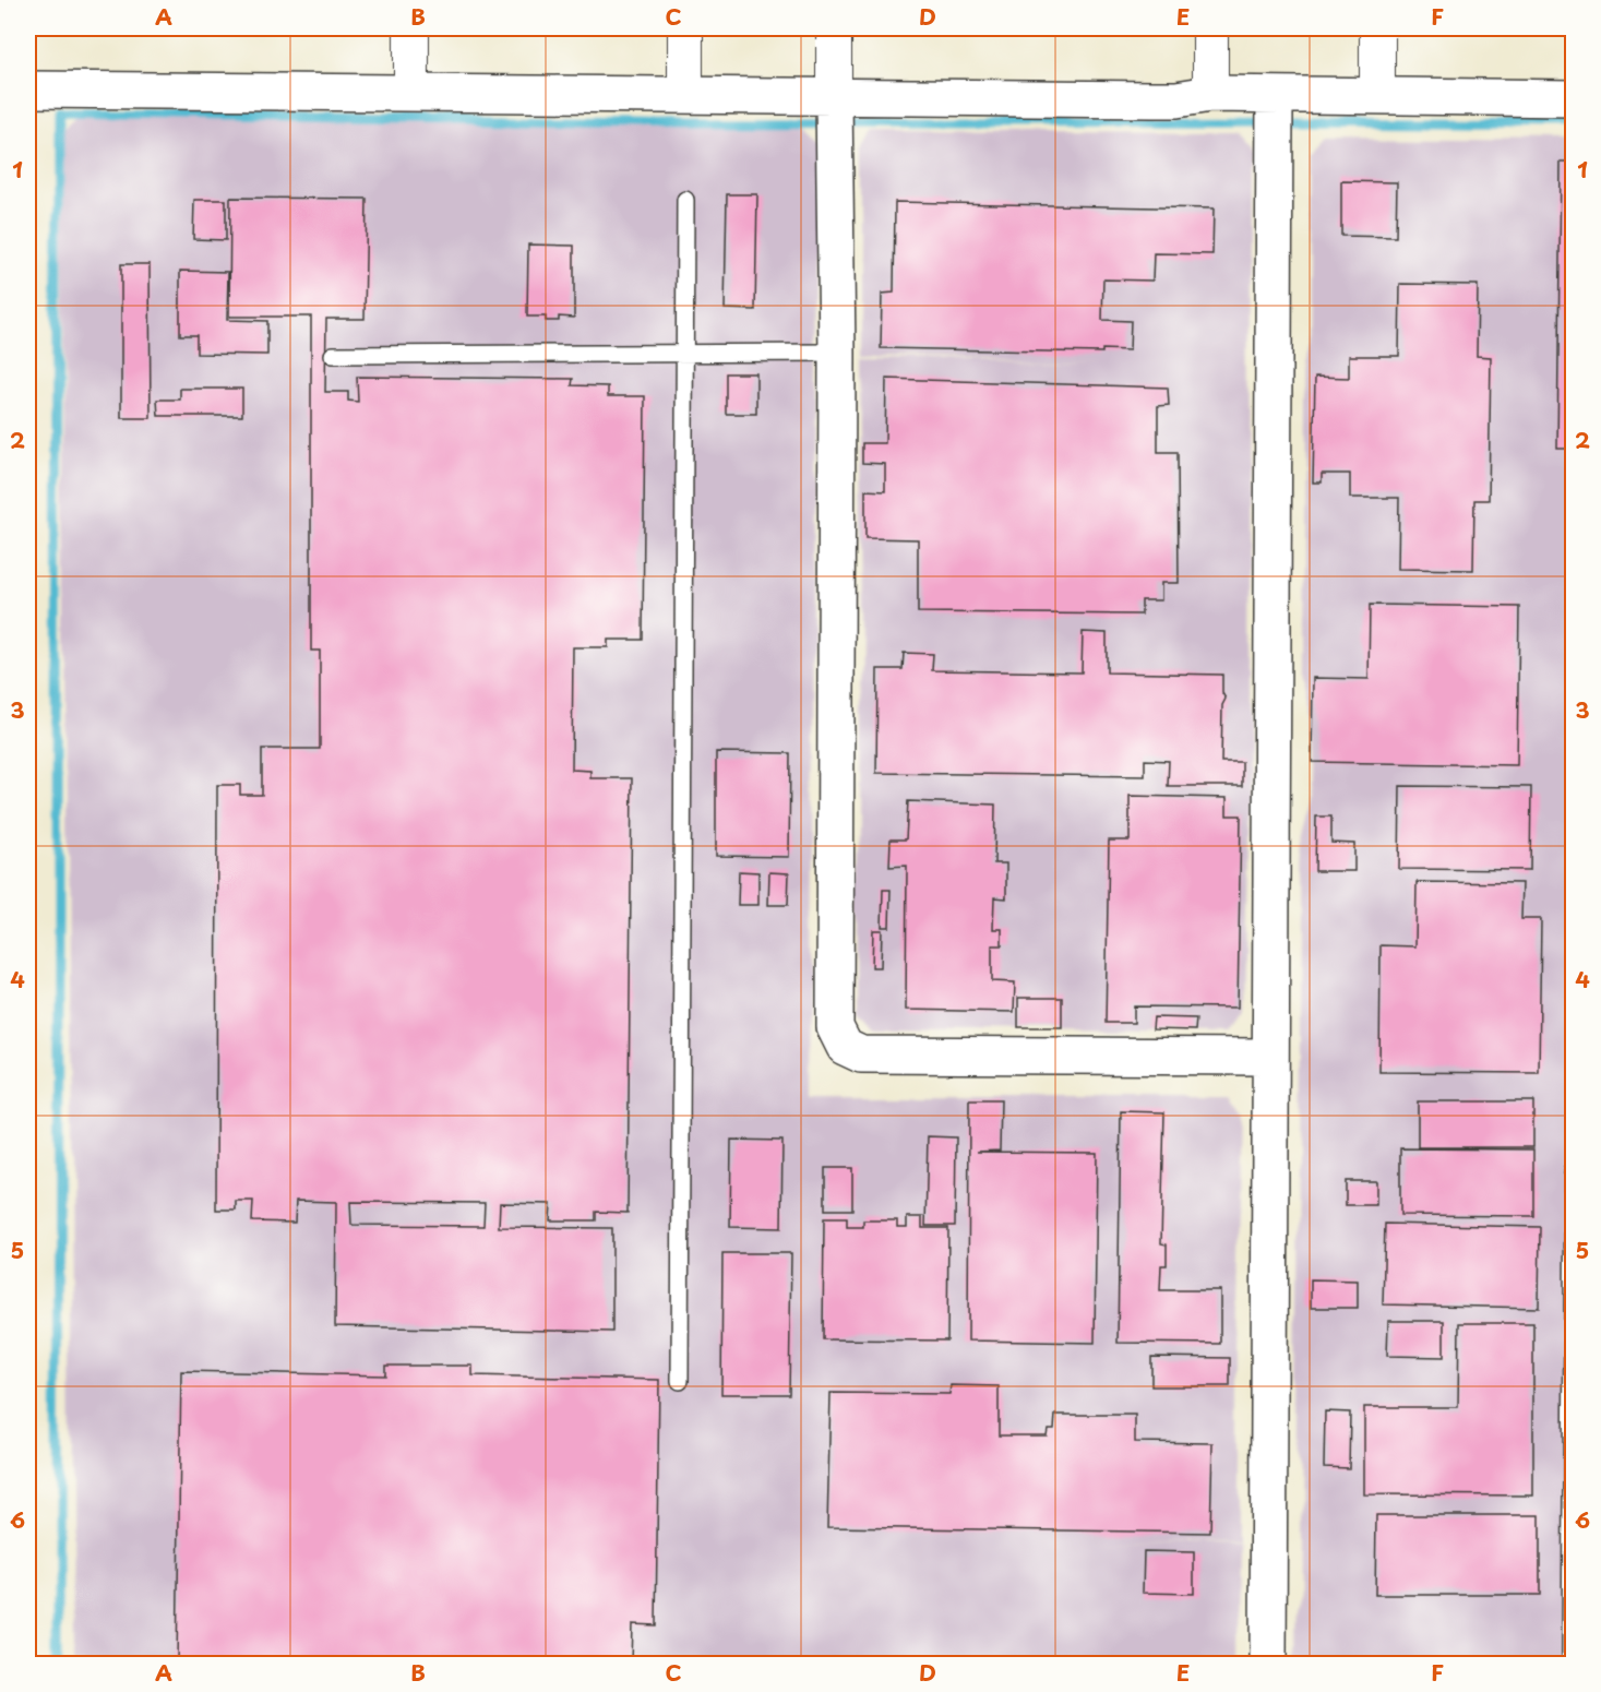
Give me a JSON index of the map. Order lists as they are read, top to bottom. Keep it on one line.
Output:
{"grid":{"columns":["A","B","C","D","E","F"],"rows":["1","2","3","4","5","6"]}}
